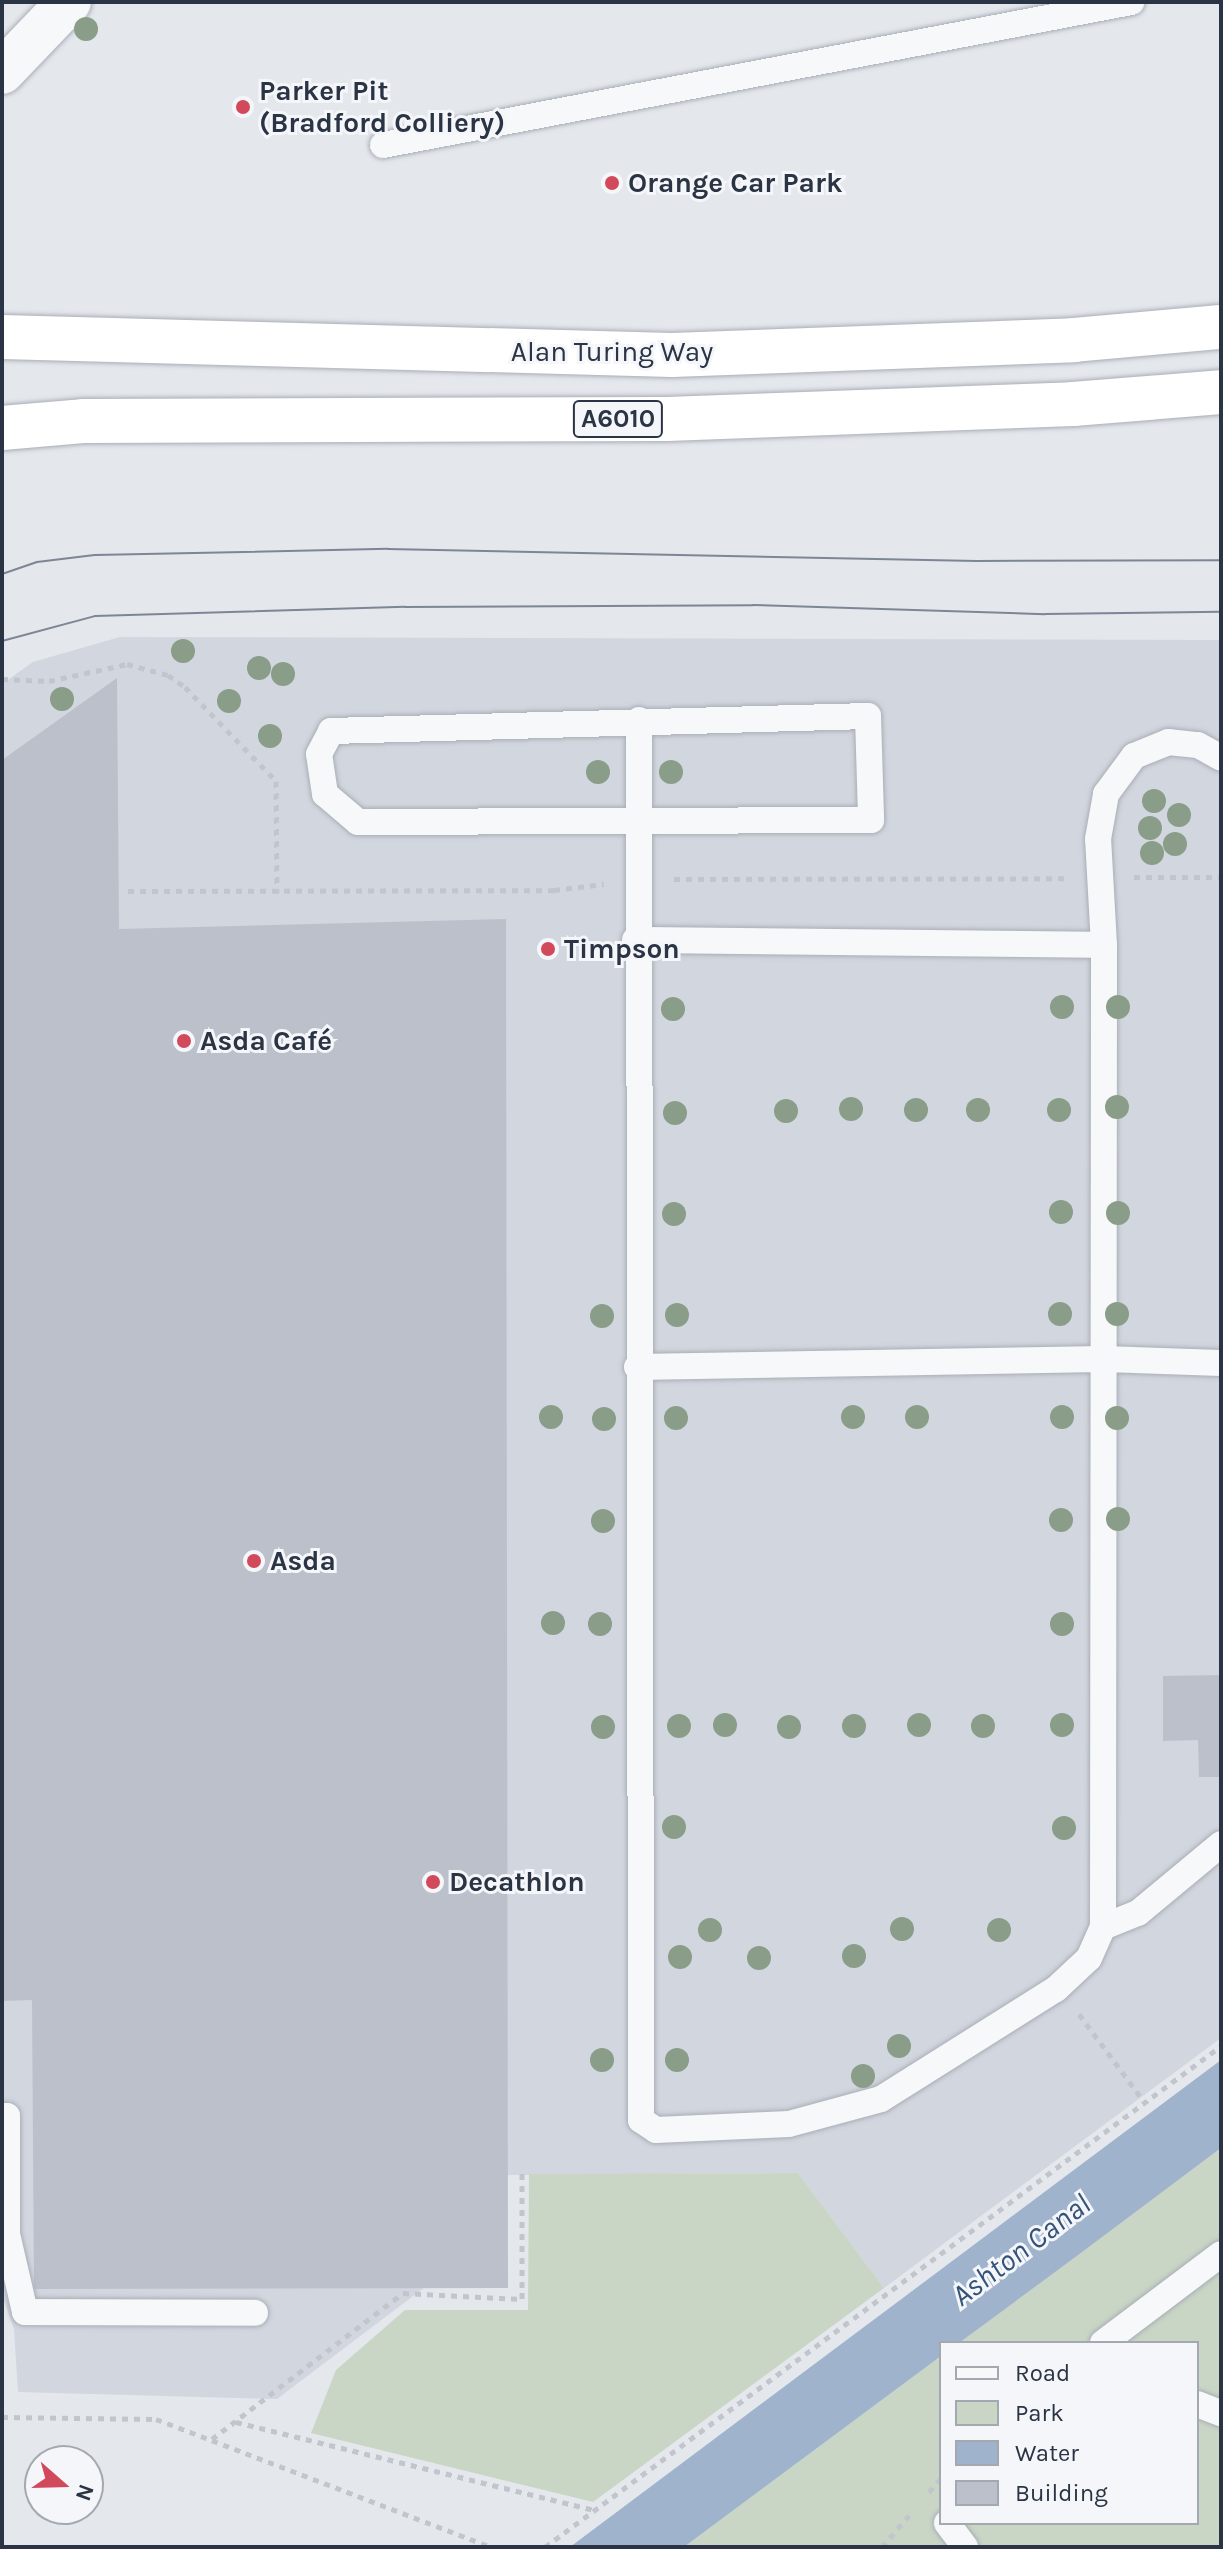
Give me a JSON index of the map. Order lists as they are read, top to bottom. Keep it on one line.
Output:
{"streets":{"highway":["Alan Turing Way","A6010"]},"water":["Ashton Canal"],"places":["Parker Pit (Bradford Colliery)","Orange Car Park","Timpson","Asda Café","Asda","Decathlon"],"legend":["Road","Park","Water","Building"],"north":"right"}
